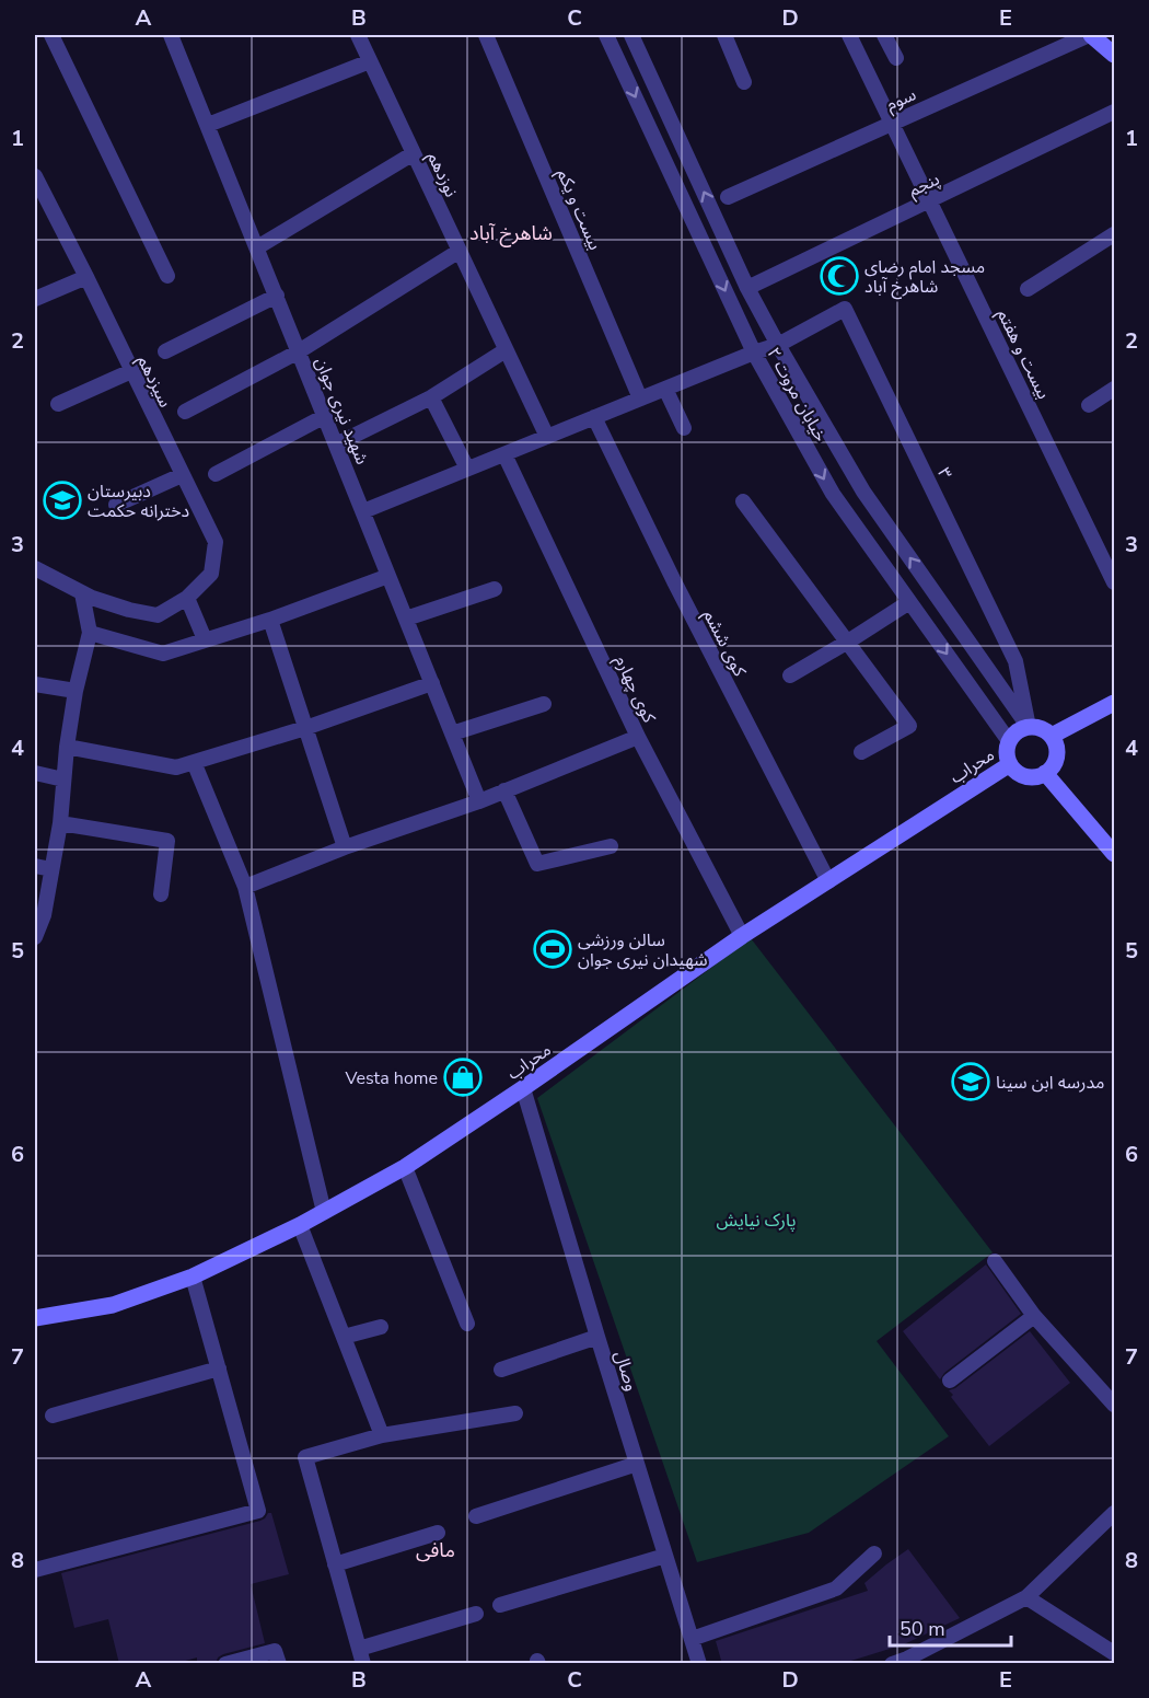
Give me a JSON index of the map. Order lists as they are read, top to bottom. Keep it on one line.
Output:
{"streets":{"street":["سوم","نوزدهم","پنجم","بیست و یکم","بیست و هفتم","سیزدهم","خیابان مروت ۲","شهید نیری جوان","۳","کوی ششم","کوی چهارم","محراب","وصال"]},"crossings":[["سوم","بیست و هفتم"],["پنجم","بیست و هفتم"],["پنجم","خیابان مروت ۲"],["خیابان مروت ۲","۳"],["خیابان مروت ۲","محراب"],["۳","محراب"],["کوی ششم","محراب"],["کوی چهارم","محراب"],["محراب","وصال"]],"districts":["شاهرخ آباد","مافی"],"parks":["پارک نیایش"],"places":{"mosque":["مسجد امام رضای شاهرخ آباد"],"school or university":["دبیرستان دخترانه حکمت","مدرسه ابن سینا"],"sports":["سالن ورزشی شهیدان نیری جوان"],"shop":["Vesta home"]},"scale_bar":"50 m","grid":{"columns":["A","B","C","D","E"],"rows":["1","2","3","4","5","6","7","8"]}}
